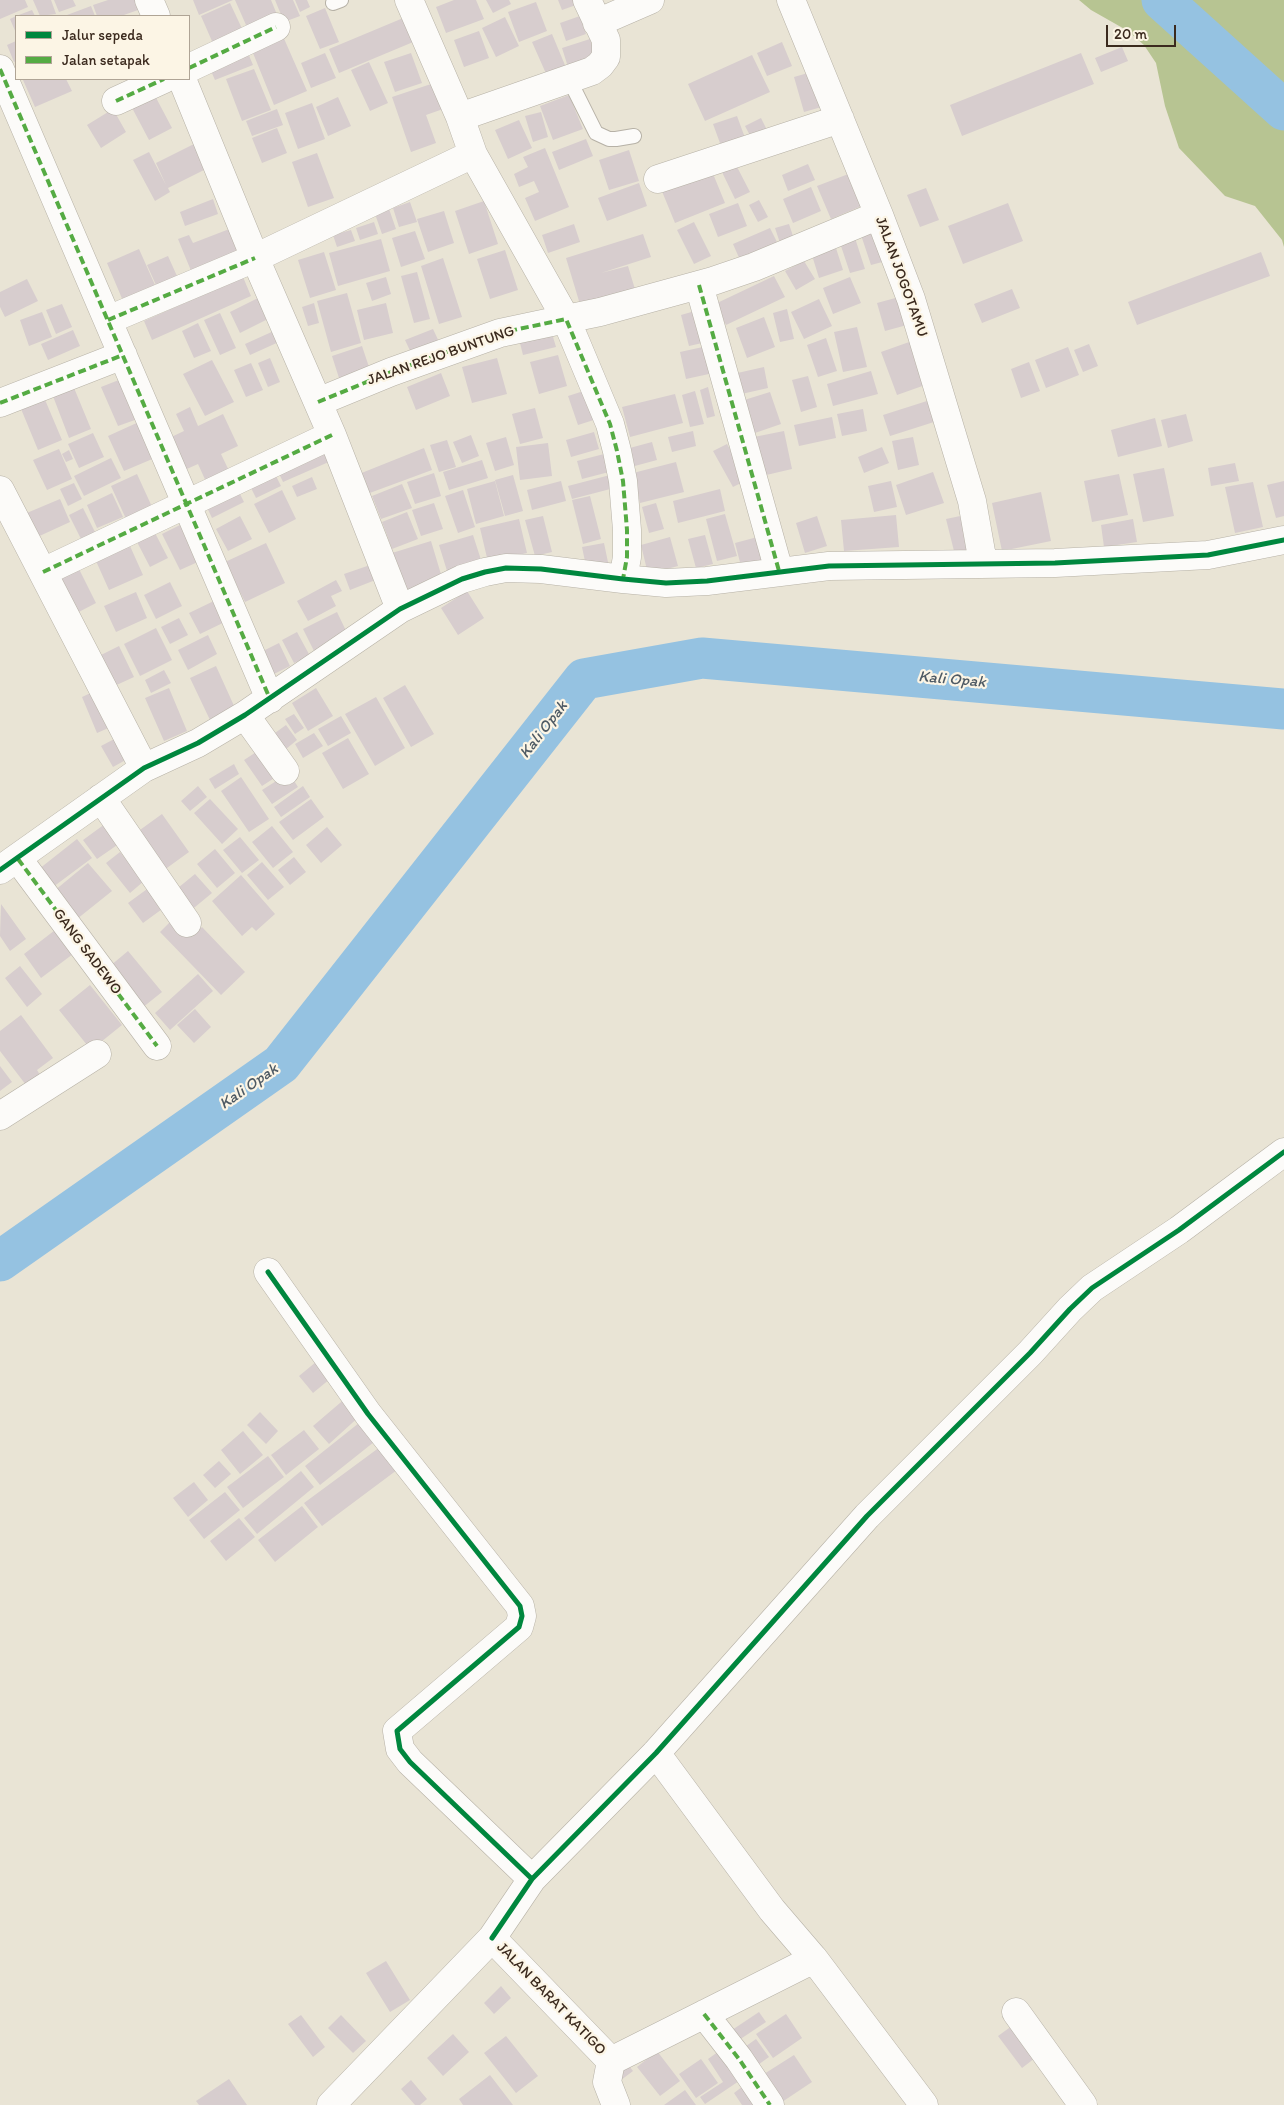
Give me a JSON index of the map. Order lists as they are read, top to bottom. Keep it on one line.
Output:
{"streets":{"street":["JALAN JOGOTAMU","JALAN REJO BUNTUNG","GANG SADEWO","JALAN BARAT KATIGO"]},"crossings":[["JALAN JOGOTAMU","JALAN REJO BUNTUNG"]],"water":["Kali Opak"],"legend":["Jalur sepeda","Jalan setapak"],"scale_bar":"20 m"}
